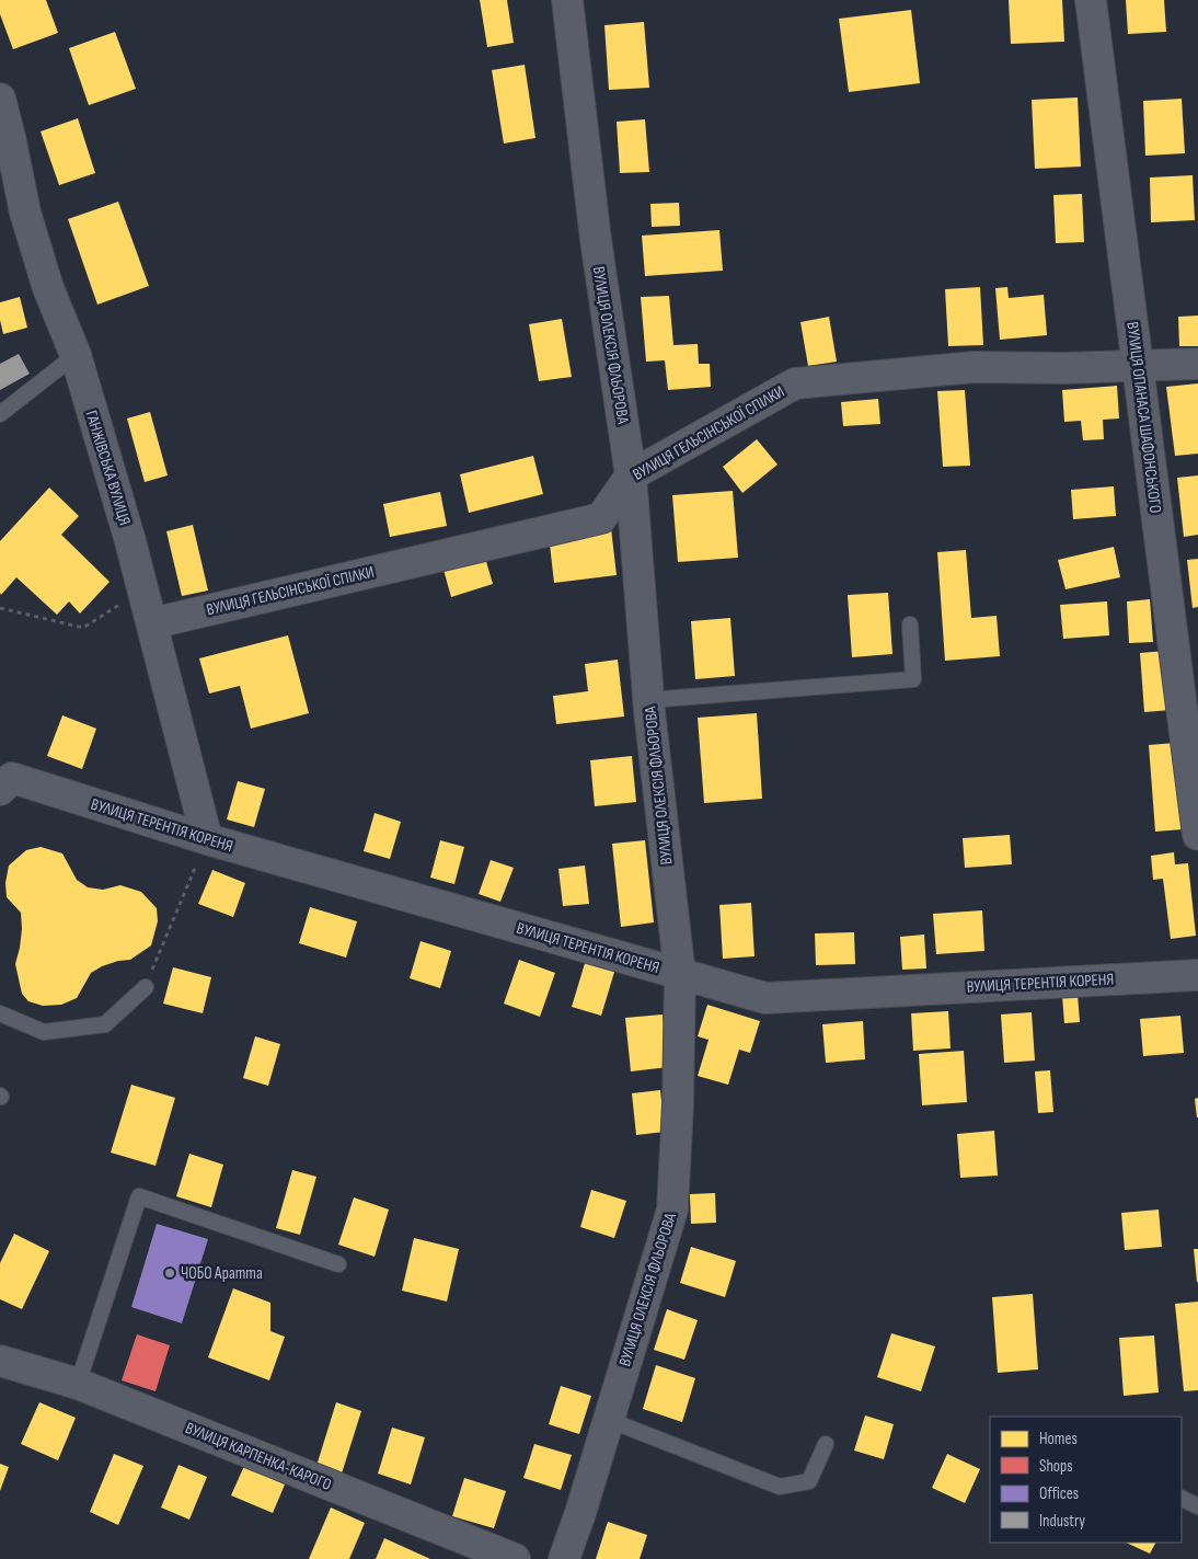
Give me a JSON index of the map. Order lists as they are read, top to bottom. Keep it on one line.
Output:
{"streets":{"street":["ВУЛИЦЯ ОЛЕКСІЯ ФЛЬОРОВА","ВУЛИЦЯ ОПАНАСА ШАФОНСЬКОГО","ВУЛИЦЯ ГЕЛЬСІНСЬКОЇ СПІЛКИ","ГАНЖІВСЬКА ВУЛИЦЯ","ВУЛИЦЯ ТЕРЕНТІЯ КОРЕНЯ","ВУЛИЦЯ КАРПЕНКА-КАРОГО"]},"crossings":[["ВУЛИЦЯ ОЛЕКСІЯ ФЛЬОРОВА","ВУЛИЦЯ ГЕЛЬСІНСЬКОЇ СПІЛКИ"],["ВУЛИЦЯ ОЛЕКСІЯ ФЛЬОРОВА","ВУЛИЦЯ ТЕРЕНТІЯ КОРЕНЯ"],["ВУЛИЦЯ ОПАНАСА ШАФОНСЬКОГО","ВУЛИЦЯ ГЕЛЬСІНСЬКОЇ СПІЛКИ"],["ВУЛИЦЯ ГЕЛЬСІНСЬКОЇ СПІЛКИ","ГАНЖІВСЬКА ВУЛИЦЯ"],["ГАНЖІВСЬКА ВУЛИЦЯ","ВУЛИЦЯ ТЕРЕНТІЯ КОРЕНЯ"]],"places":["ЧОБО Аратта"],"legend":["Homes","Shops","Offices","Industry"]}
